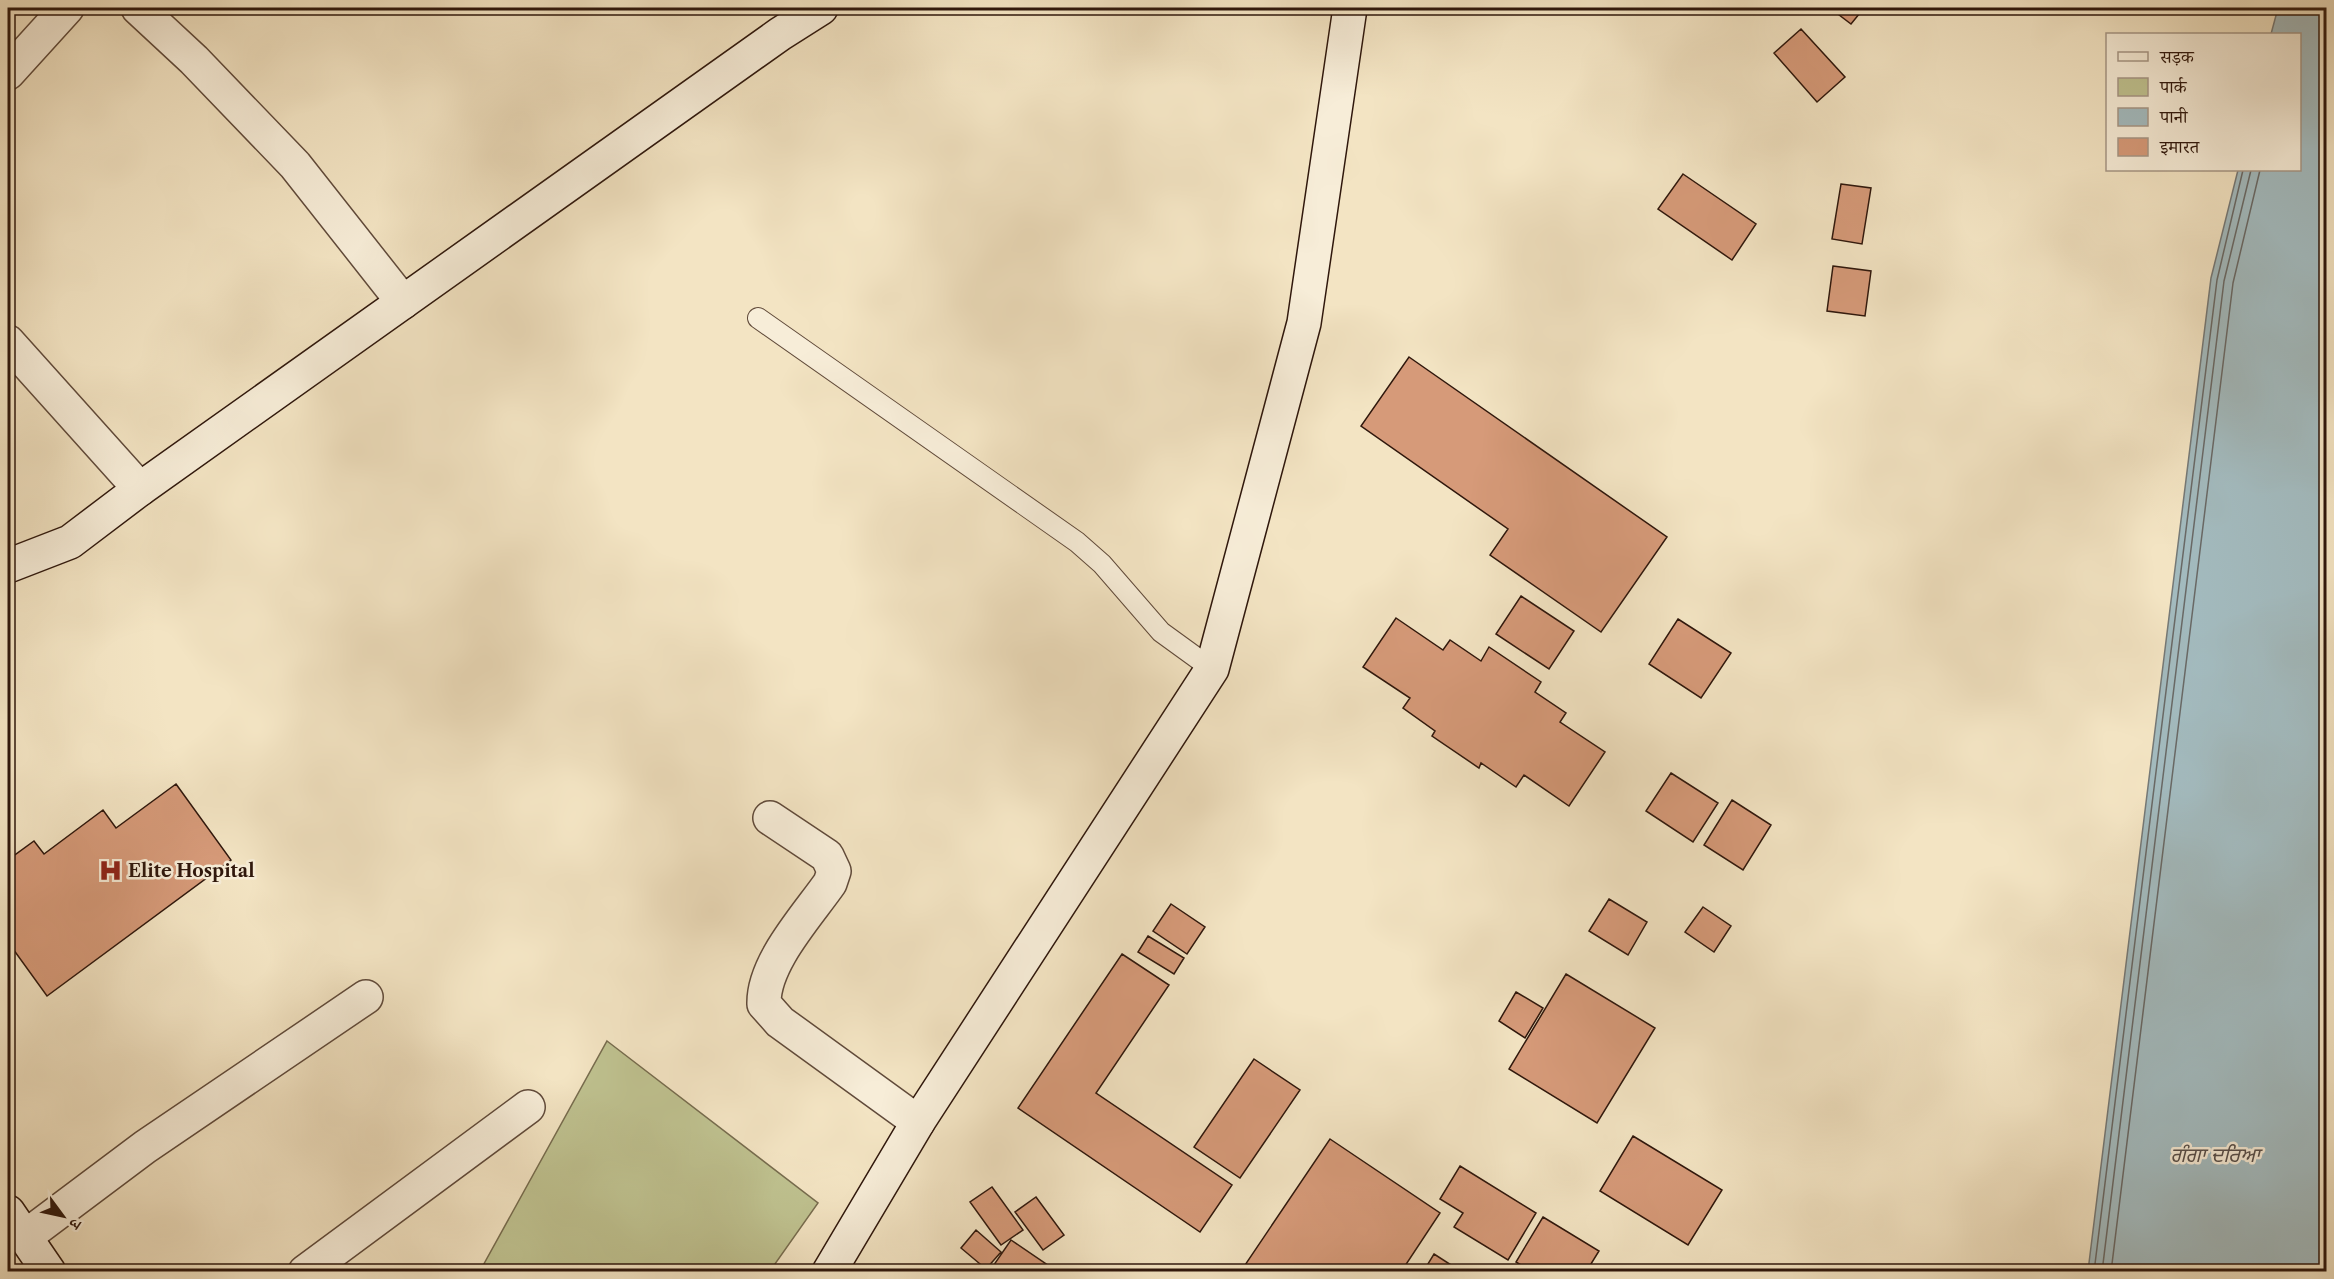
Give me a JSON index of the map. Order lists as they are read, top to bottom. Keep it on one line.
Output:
{"water":["ਗੰਗਾ ਦਰਿਆ"],"places":{"hospital":["Elite Hospital"]},"legend":["सड़क","पार्क","पानी","इमारत"],"north":"bottom right"}
